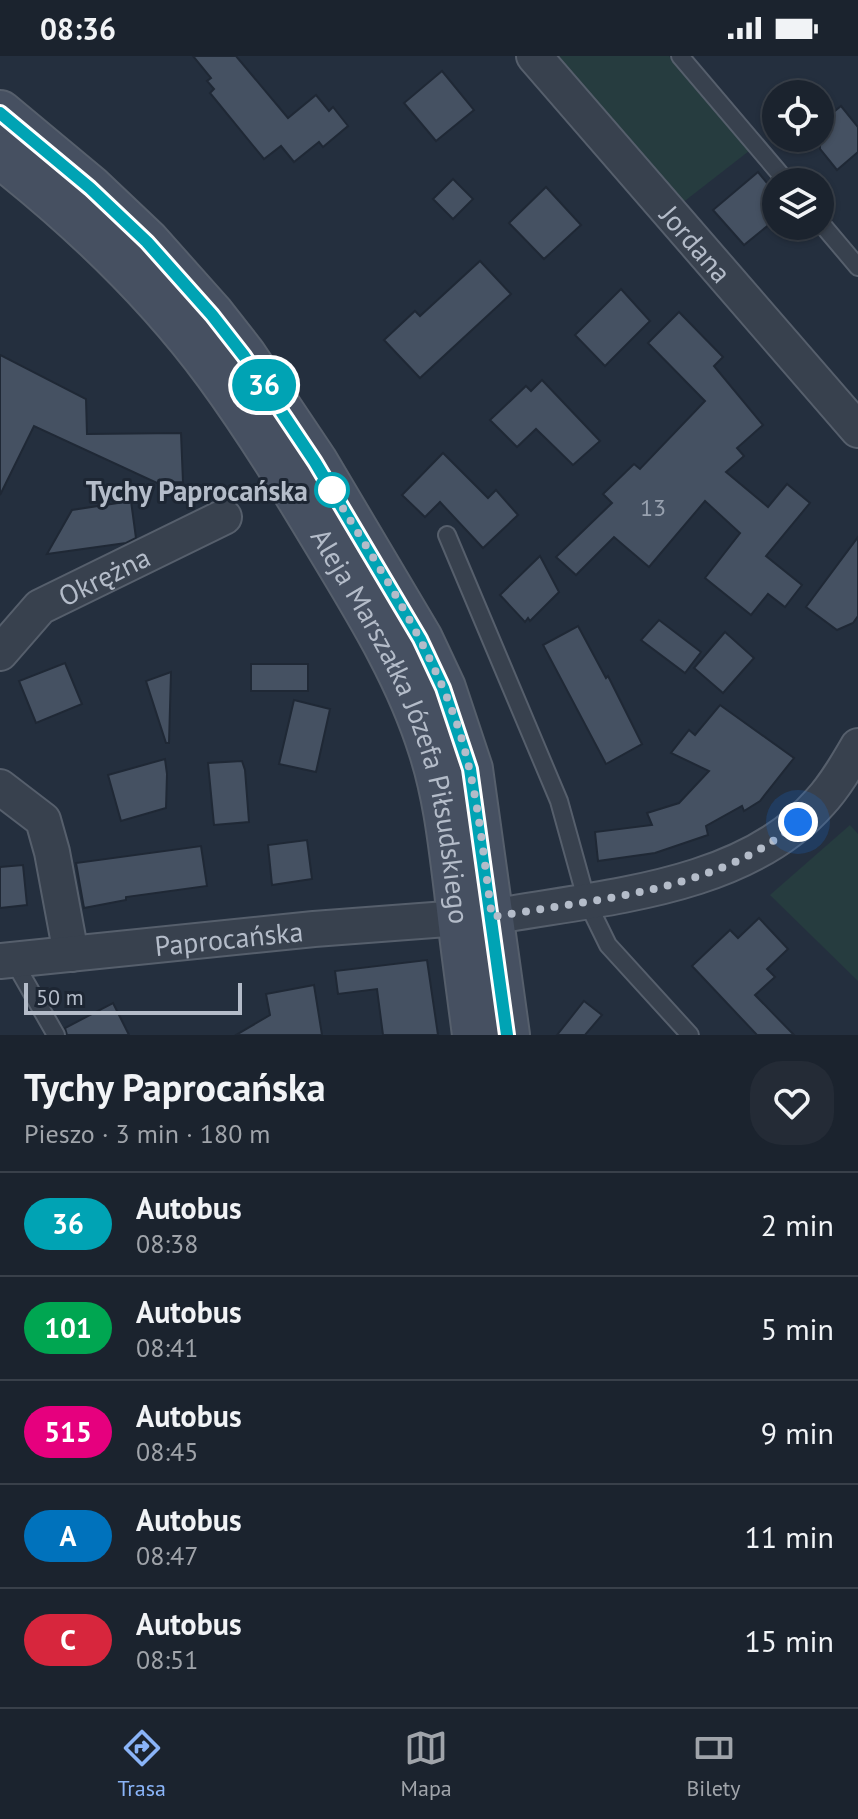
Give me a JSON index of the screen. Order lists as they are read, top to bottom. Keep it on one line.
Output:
{"streets":{"main road":["Aleja Marszałka Józefa Piłsudskiego"],"street":["Jordana","Okrężna","Paprocańska"]},"crossings":[["Aleja Marszałka Józefa Piłsudskiego","Paprocańska"]],"places":["Tychy Paprocańska"],"lines":["bus line 36"],"house_numbers":["13"],"scale_bar":"50 m","page":{"status":"08:36","on_map":"36","scale":"50 m","heading":["Tychy Paprocańska","Pieszo · 3 min · 180 m"],"list":[{"mark":"36","name":"Autobus","note":"08:38","value":"2 min"},{"mark":"101","name":"Autobus","note":"08:41","value":"5 min"},{"mark":"515","name":"Autobus","note":"08:45","value":"9 min"},{"mark":"A","name":"Autobus","note":"08:47","value":"11 min"},{"mark":"C","name":"Autobus","note":"08:51","value":"15 min"}],"tabs":["Trasa","Mapa","Bilety"]}}
